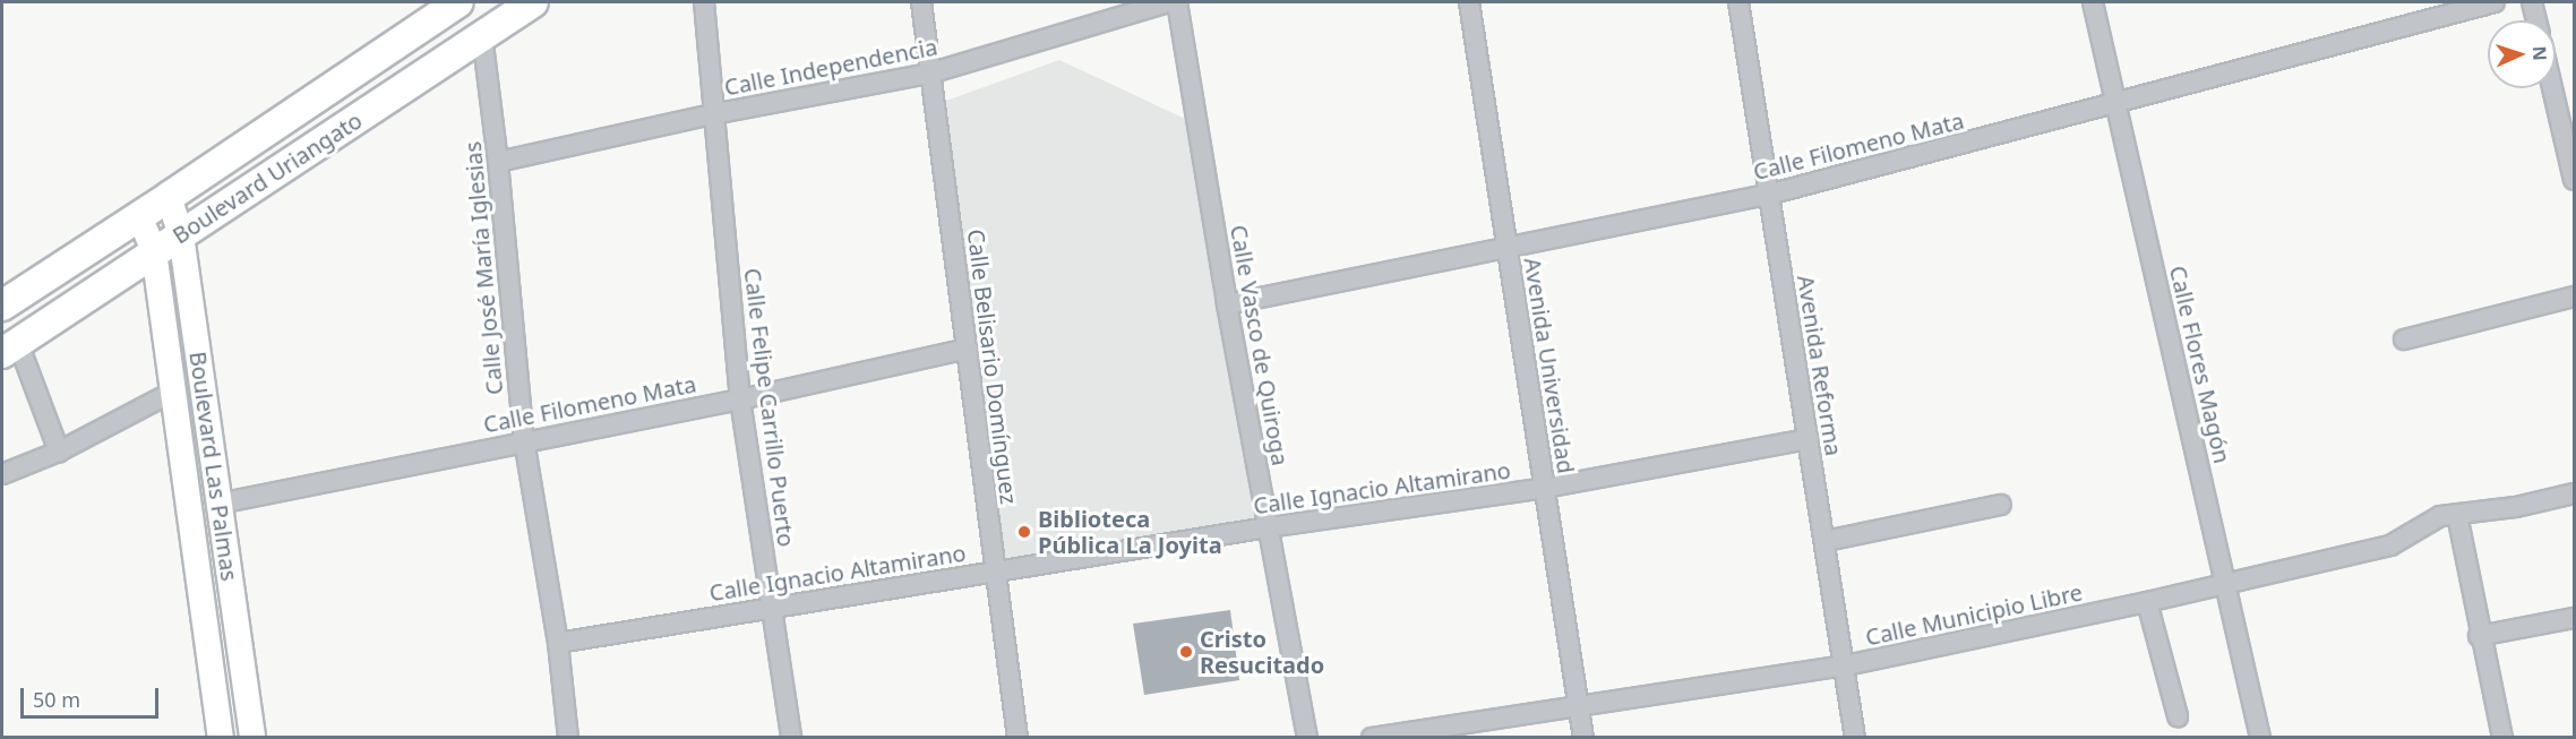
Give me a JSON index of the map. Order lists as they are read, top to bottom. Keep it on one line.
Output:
{"streets":{"main road":["Boulevard Uriangato"],"street":["Calle Independencia","Calle Filomeno Mata","Calle José María Iglesias","Calle Vasco de Quiroga","Calle Flores Magón","Avenida Universidad","Avenida Reforma","Calle Belisario Domínguez","Calle Felipe Carrillo Puerto","Boulevard Las Palmas","Calle Ignacio Altamirano","Calle Municipio Libre"]},"crossings":[["Calle Independencia","Calle José María Iglesias"],["Calle Independencia","Calle Belisario Domínguez"],["Calle Independencia","Calle Felipe Carrillo Puerto"],["Calle Filomeno Mata","Calle José María Iglesias"],["Calle Filomeno Mata","Calle Vasco de Quiroga"],["Calle Filomeno Mata","Calle Flores Magón"],["Calle Filomeno Mata","Avenida Universidad"],["Calle Filomeno Mata","Avenida Reforma"],["Calle Filomeno Mata","Calle Belisario Domínguez"],["Calle Filomeno Mata","Calle Felipe Carrillo Puerto"],["Calle Filomeno Mata","Boulevard Las Palmas"],["Boulevard Uriangato","Calle José María Iglesias"],["Boulevard Uriangato","Boulevard Las Palmas"],["Calle José María Iglesias","Calle Ignacio Altamirano"],["Calle Vasco de Quiroga","Calle Ignacio Altamirano"],["Calle Flores Magón","Calle Municipio Libre"],["Avenida Universidad","Calle Ignacio Altamirano"],["Avenida Universidad","Calle Municipio Libre"],["Avenida Reforma","Calle Ignacio Altamirano"],["Avenida Reforma","Calle Municipio Libre"],["Calle Belisario Domínguez","Calle Ignacio Altamirano"],["Calle Felipe Carrillo Puerto","Calle Ignacio Altamirano"]],"places":["Biblioteca Pública La Joyita","Cristo Resucitado"],"scale_bar":"50 m","north":"right"}
